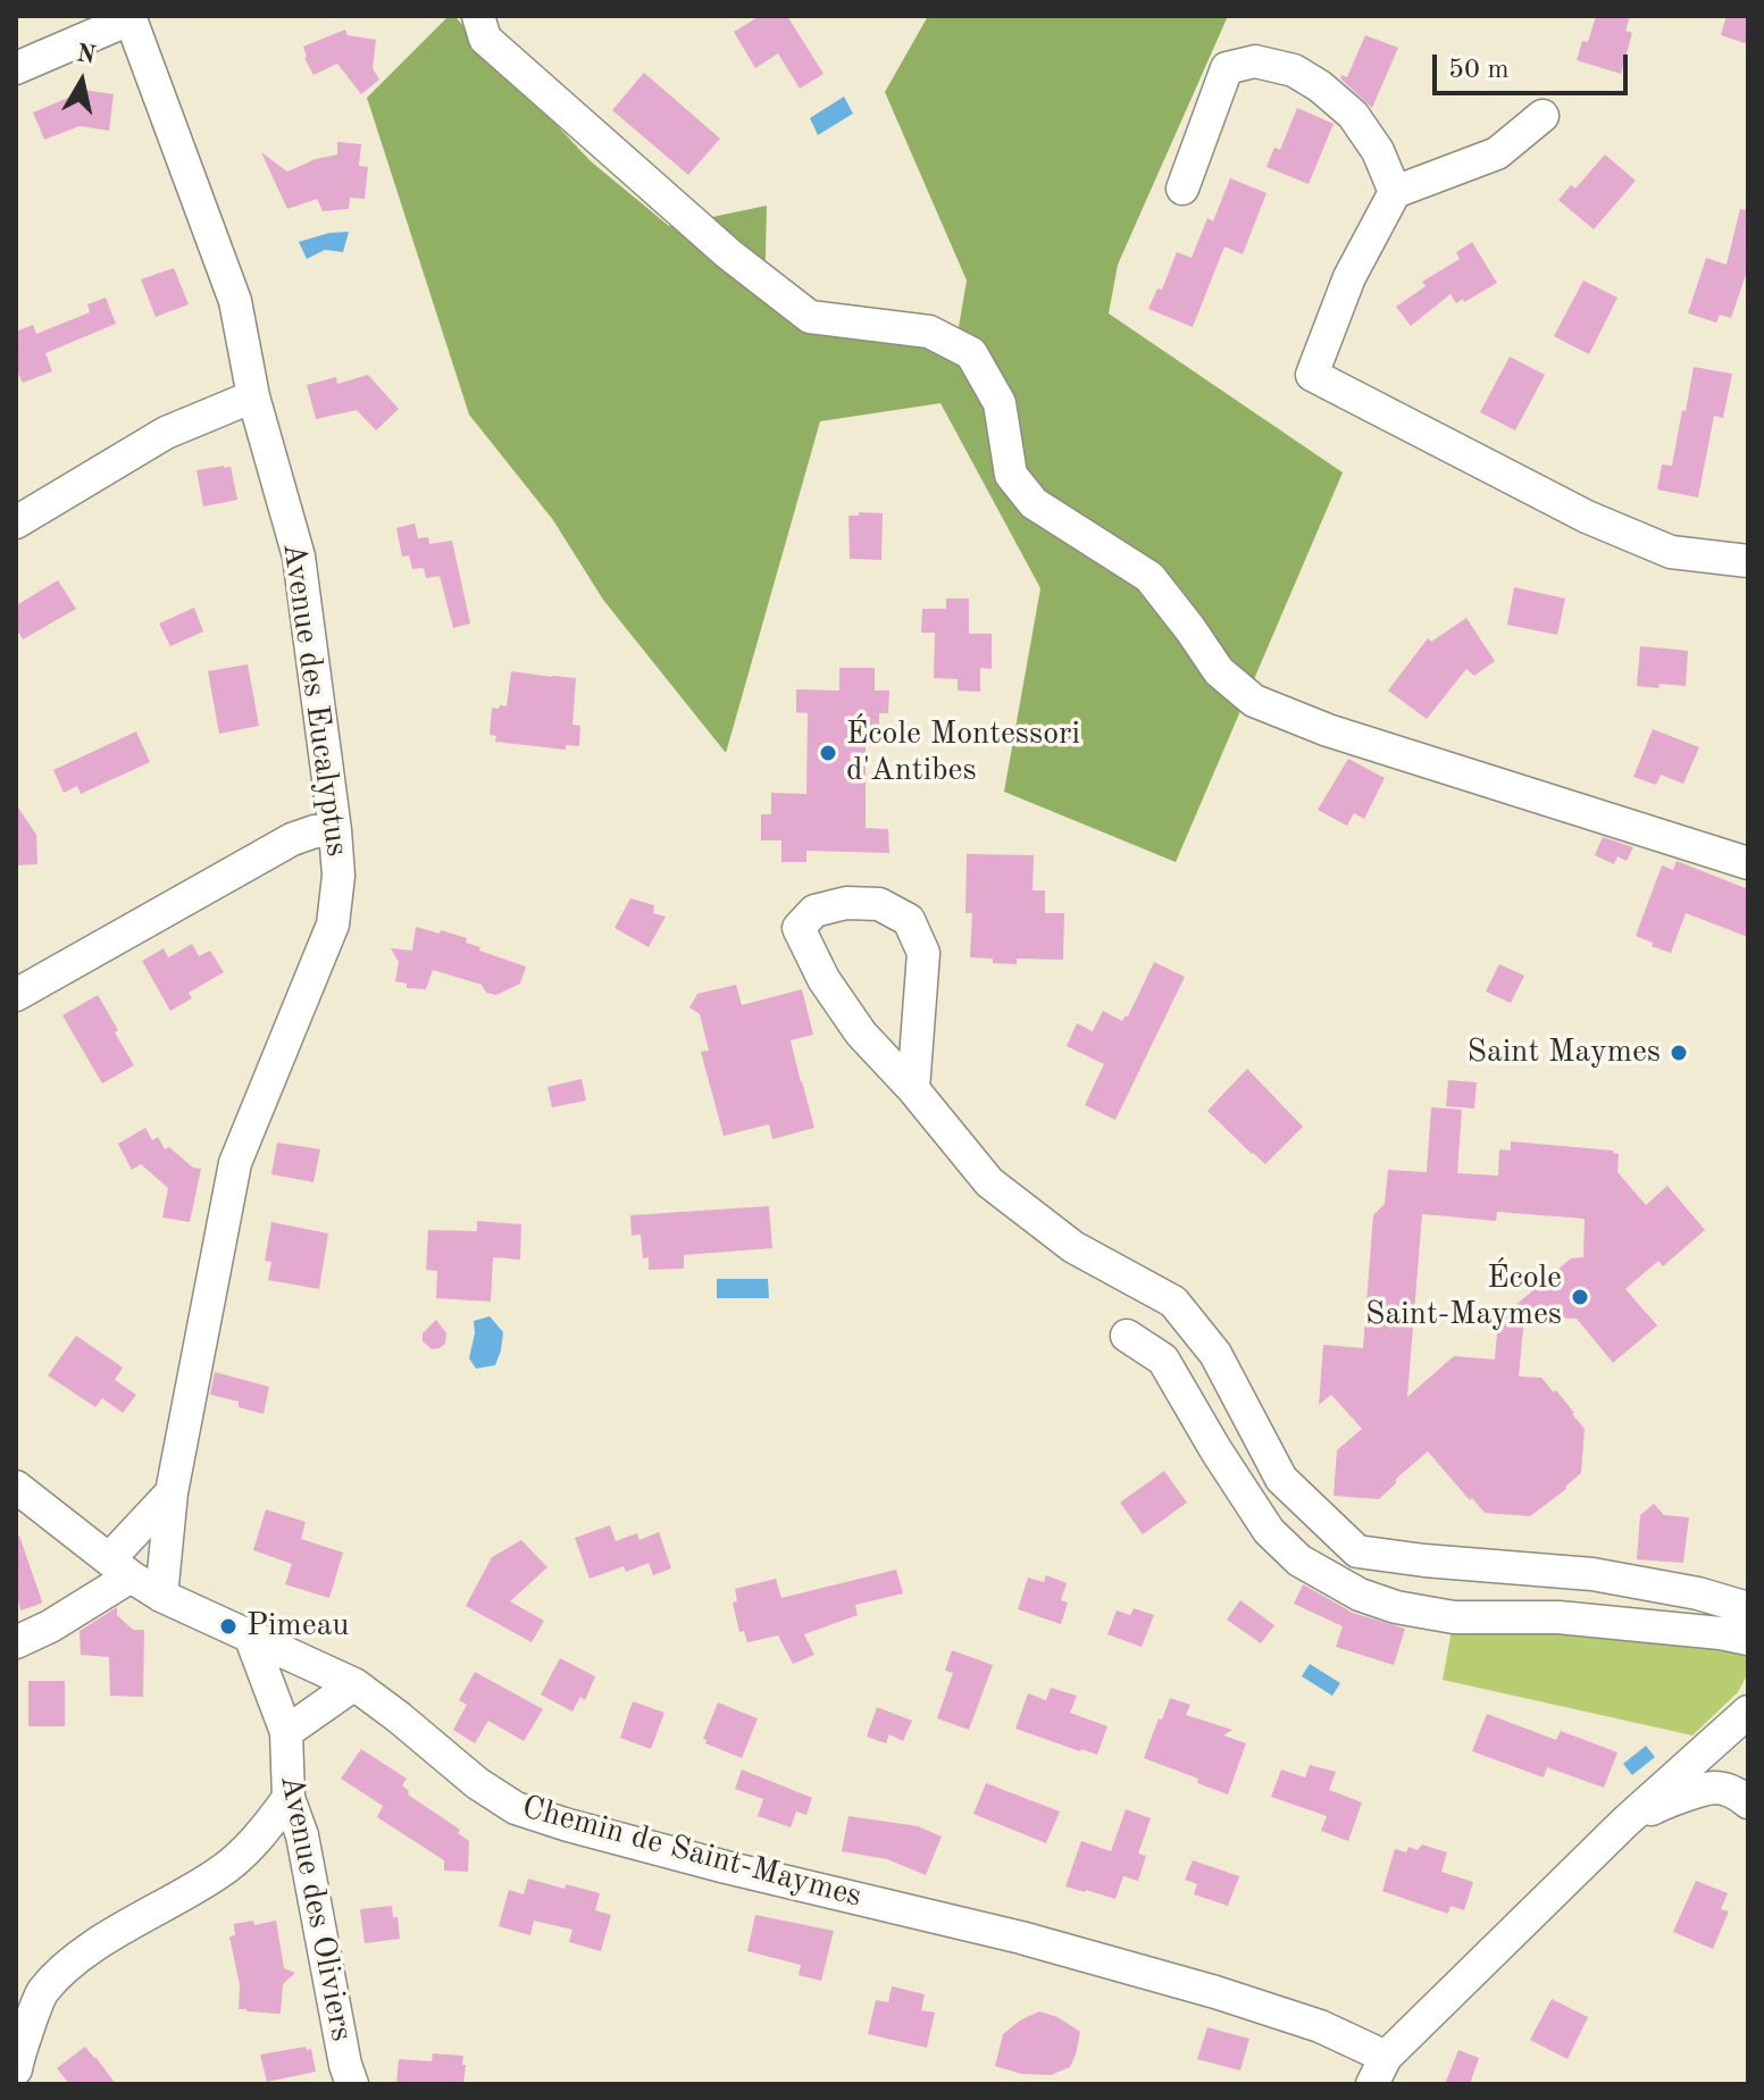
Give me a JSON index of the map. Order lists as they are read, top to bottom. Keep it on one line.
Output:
{"streets":{"street":["Avenue des Eucalyptus","Chemin de Saint-Maymes","Avenue des Oliviers"]},"crossings":[["Avenue des Eucalyptus","Chemin de Saint-Maymes"],["Chemin de Saint-Maymes","Avenue des Oliviers"]],"places":["École Montessori d'Antibes","Saint Maymes","École Saint-Maymes","Pimeau"],"scale_bar":"50 m","north":"top"}
